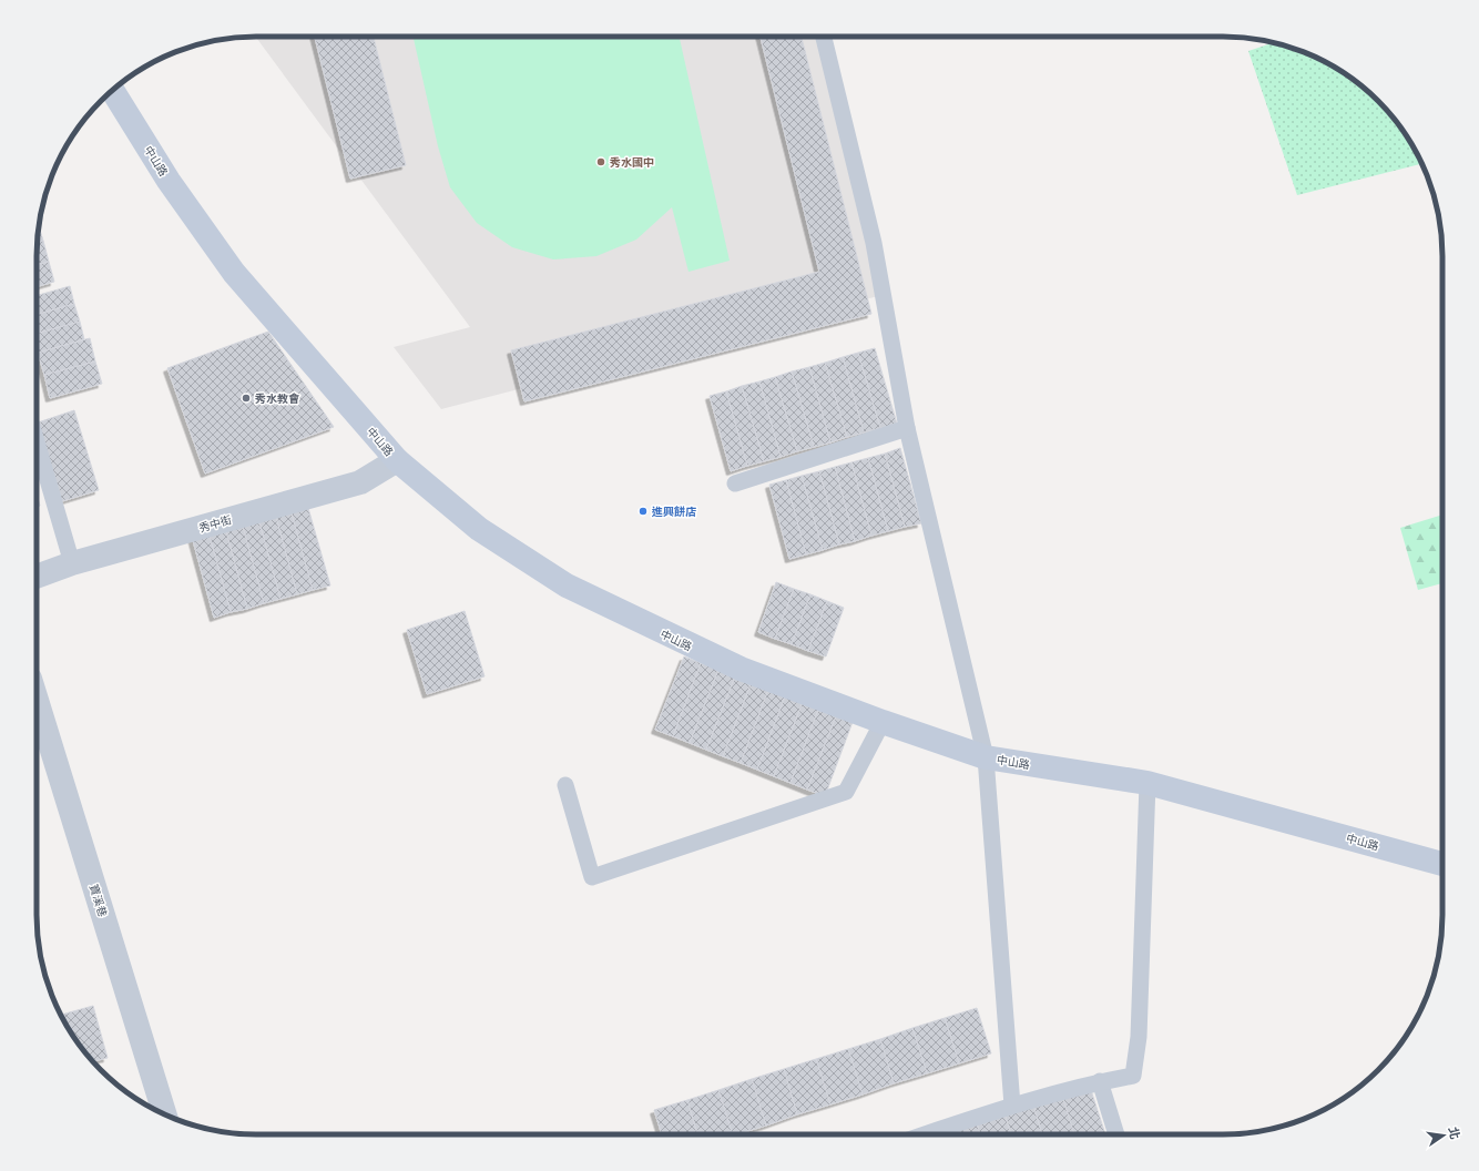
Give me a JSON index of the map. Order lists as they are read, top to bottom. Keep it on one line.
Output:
{"streets":{"street":["中山路","秀中街","寶溪巷"]},"crossings":[["中山路","秀中街"]],"places":["秀水國中","秀水教會","進興餅店"],"north":"right"}
